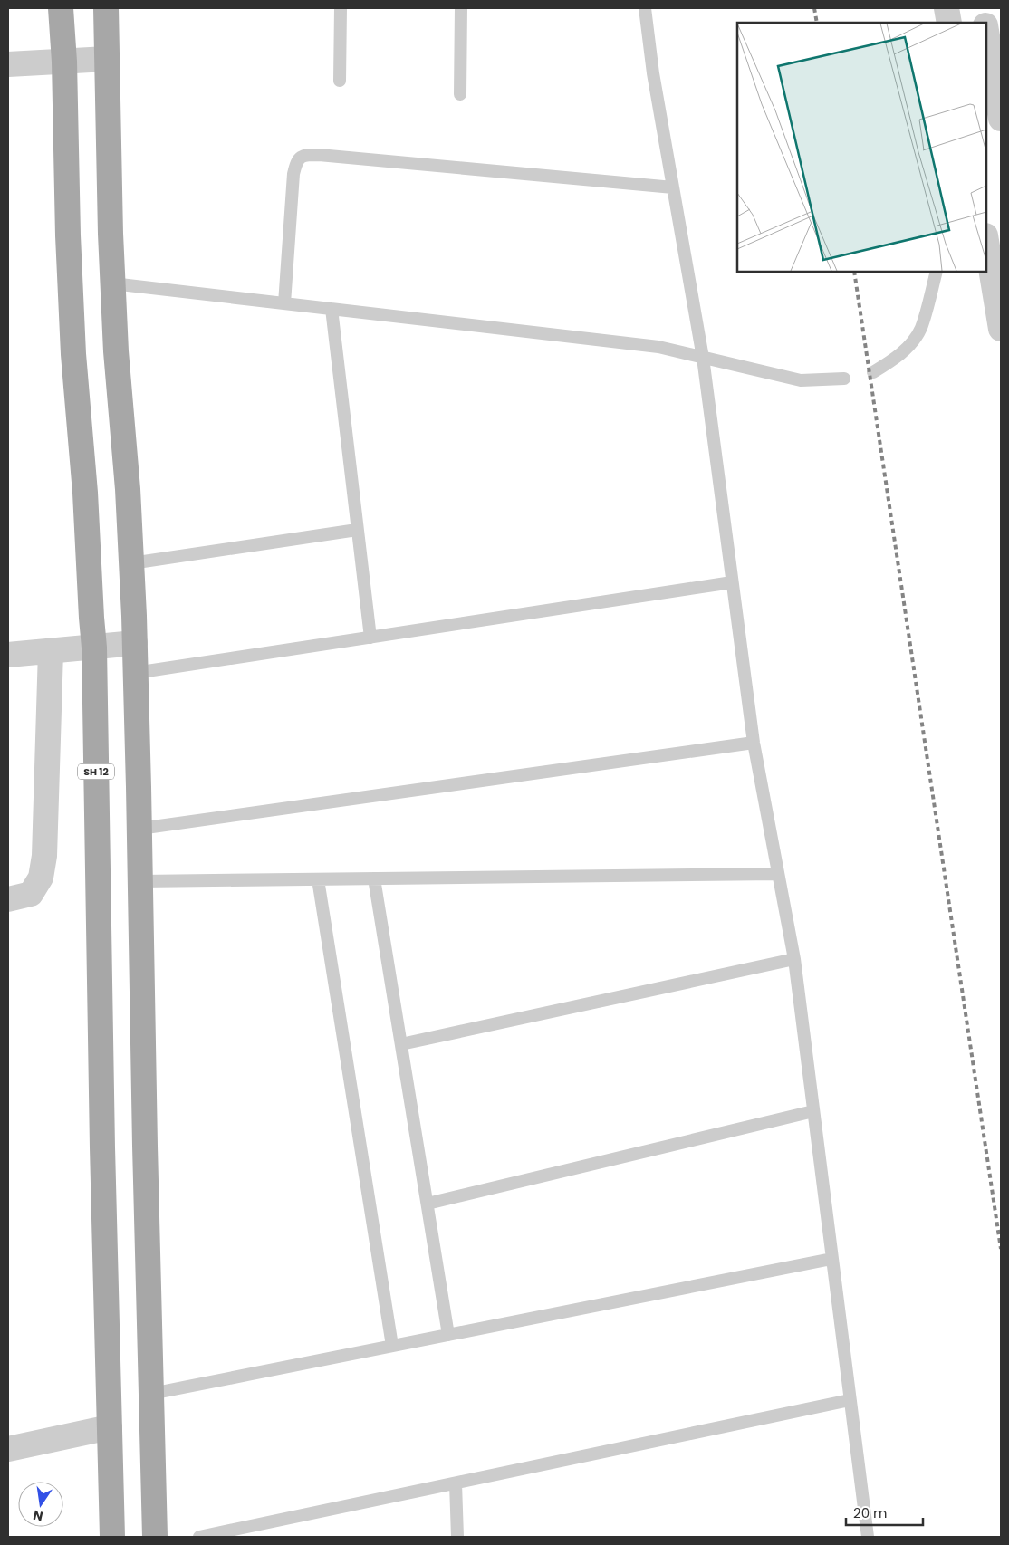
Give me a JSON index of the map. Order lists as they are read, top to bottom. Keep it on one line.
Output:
{"streets":{"main road":["SH 12"]},"scale_bar":"20 m","north":"bottom"}
